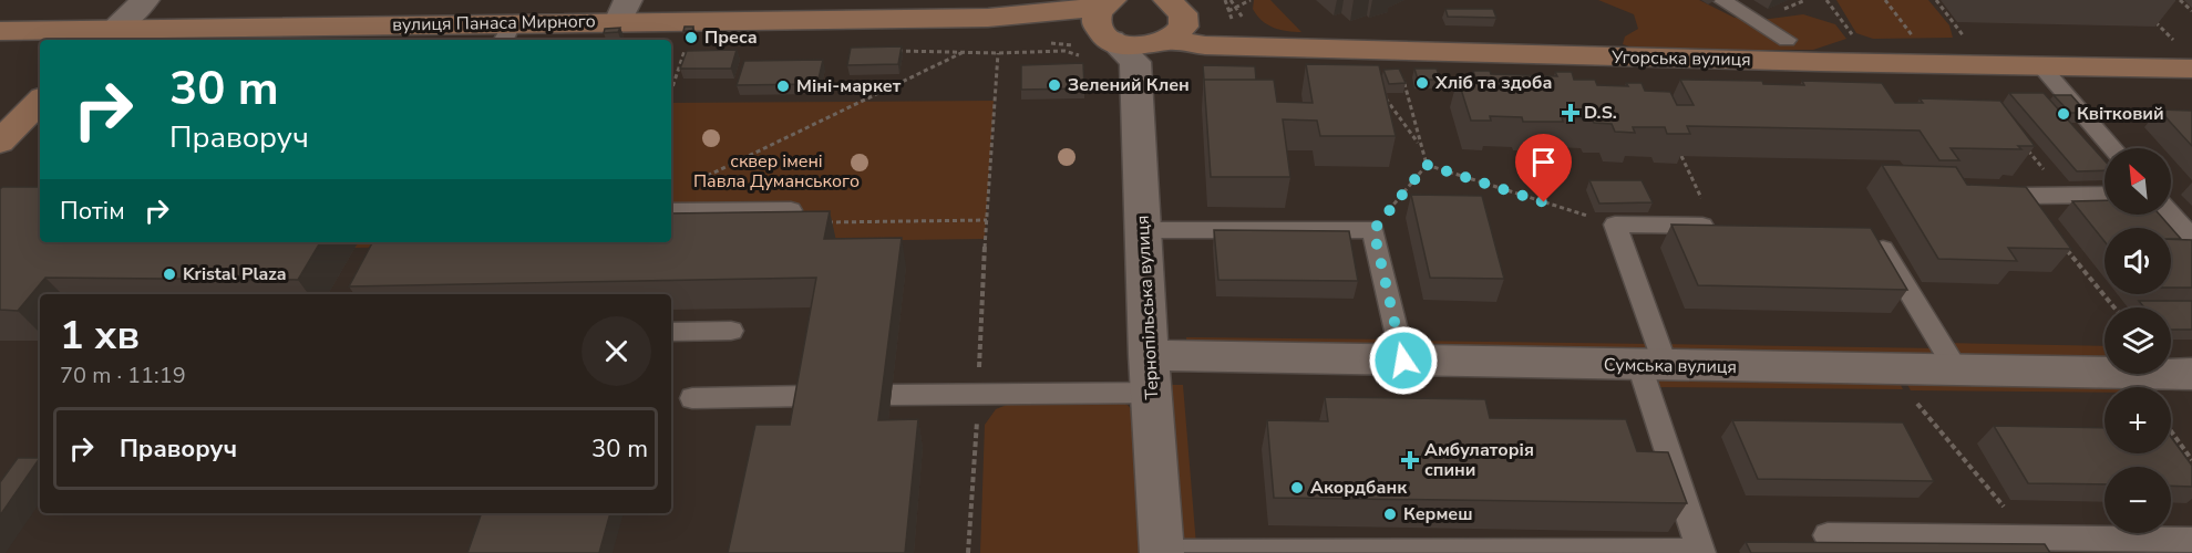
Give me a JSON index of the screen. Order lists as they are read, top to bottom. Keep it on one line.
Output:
{"streets":{"street":["вулиця Панаса Мирного","Угорська вулиця","Тернопільська вулиця","Сумська вулиця"]},"crossings":[["вулиця Панаса Мирного","Угорська вулиця"],["вулиця Панаса Мирного","Тернопільська вулиця"],["Угорська вулиця","Тернопільська вулиця"],["Тернопільська вулиця","Сумська вулиця"]],"parks":["сквер імені Павла Думанського"],"places":{"other":["Преса","Хліб та здоба","Зелений Клен","Міні-маркет","Квітковий","Kristal Plaza","Акордбанк","Кермеш"],"health":["D.S.","Амбулаторія спини"]},"north":"top left","page":{"turn":["30 m","Праворуч"],"map_buttons":["+","−"],"then":"Потім","heading":["1 хв","70 m · 11:19"],"list":[{"name":"Праворуч","value":"30 m"}]}}
